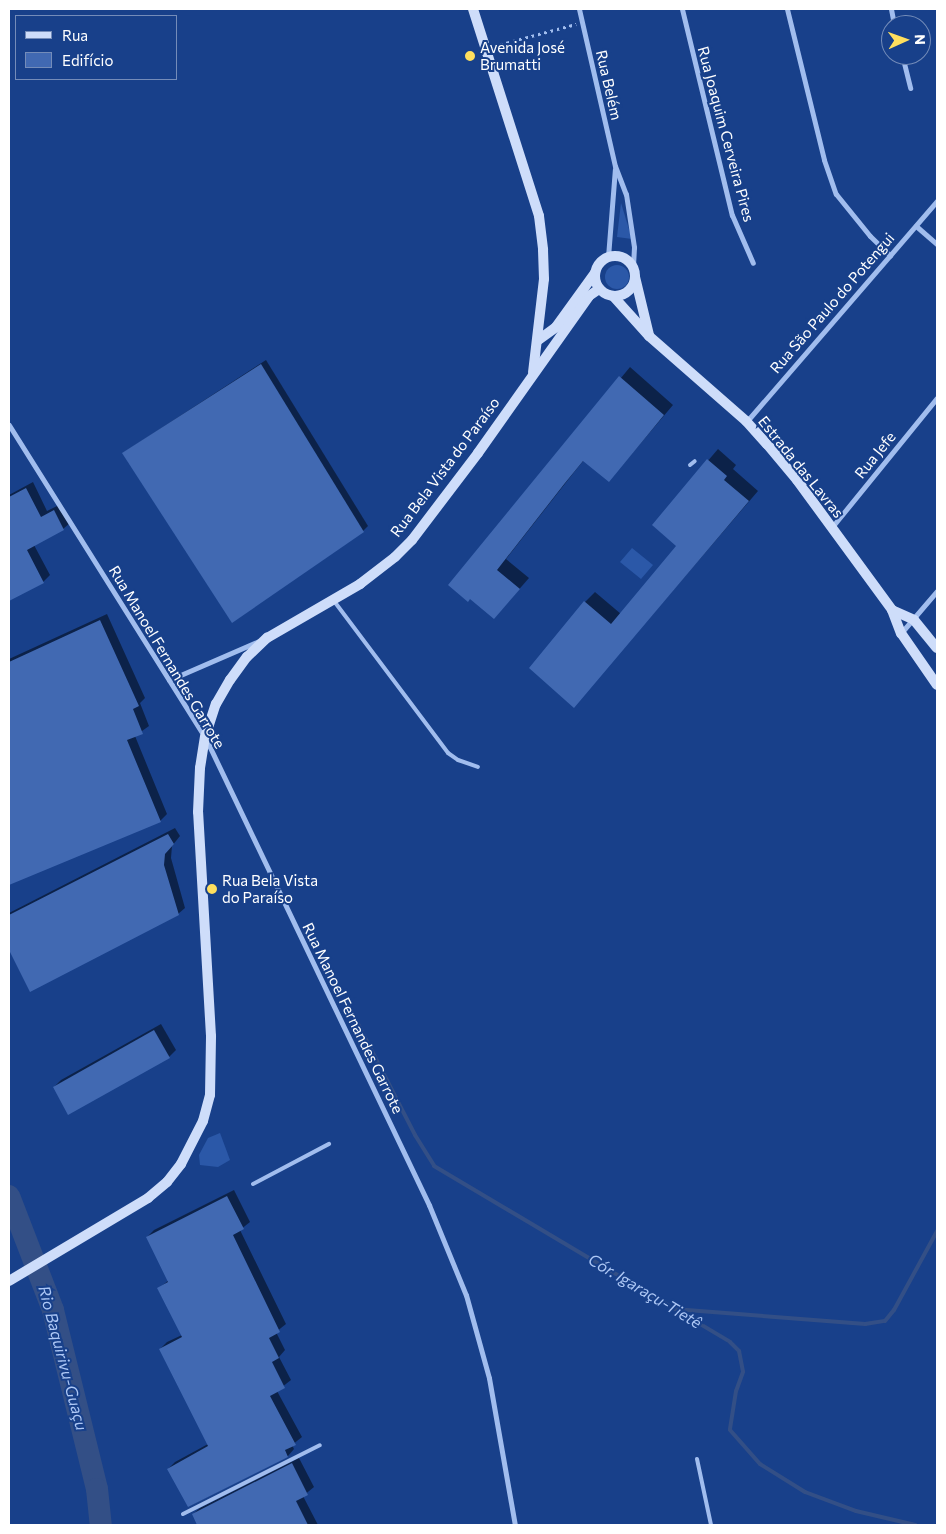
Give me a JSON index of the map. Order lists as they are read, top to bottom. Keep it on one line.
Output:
{"streets":{"main road":["Rua Bela Vista do Paraíso","Estrada das Lavras"],"street":["Rua Belém","Rua Joaquim Cerveira Pires","Rua São Paulo do Potengui","Rua Jefe","Rua Manoel Fernandes Garrote"]},"crossings":[["Rua Belém","Rua Bela Vista do Paraíso"],["Rua Belém","Estrada das Lavras"],["Rua São Paulo do Potengui","Estrada das Lavras"],["Rua Jefe","Estrada das Lavras"],["Rua Bela Vista do Paraíso","Estrada das Lavras"],["Rua Bela Vista do Paraíso","Rua Manoel Fernandes Garrote"]],"water":["Cór. Igaraçu-Tietê","Rio Baquirivu-Guaçu"],"places":["Avenida José Brumatti","Rua Bela Vista do Paraíso"],"legend":["Rua","Edifício"],"north":"right"}
